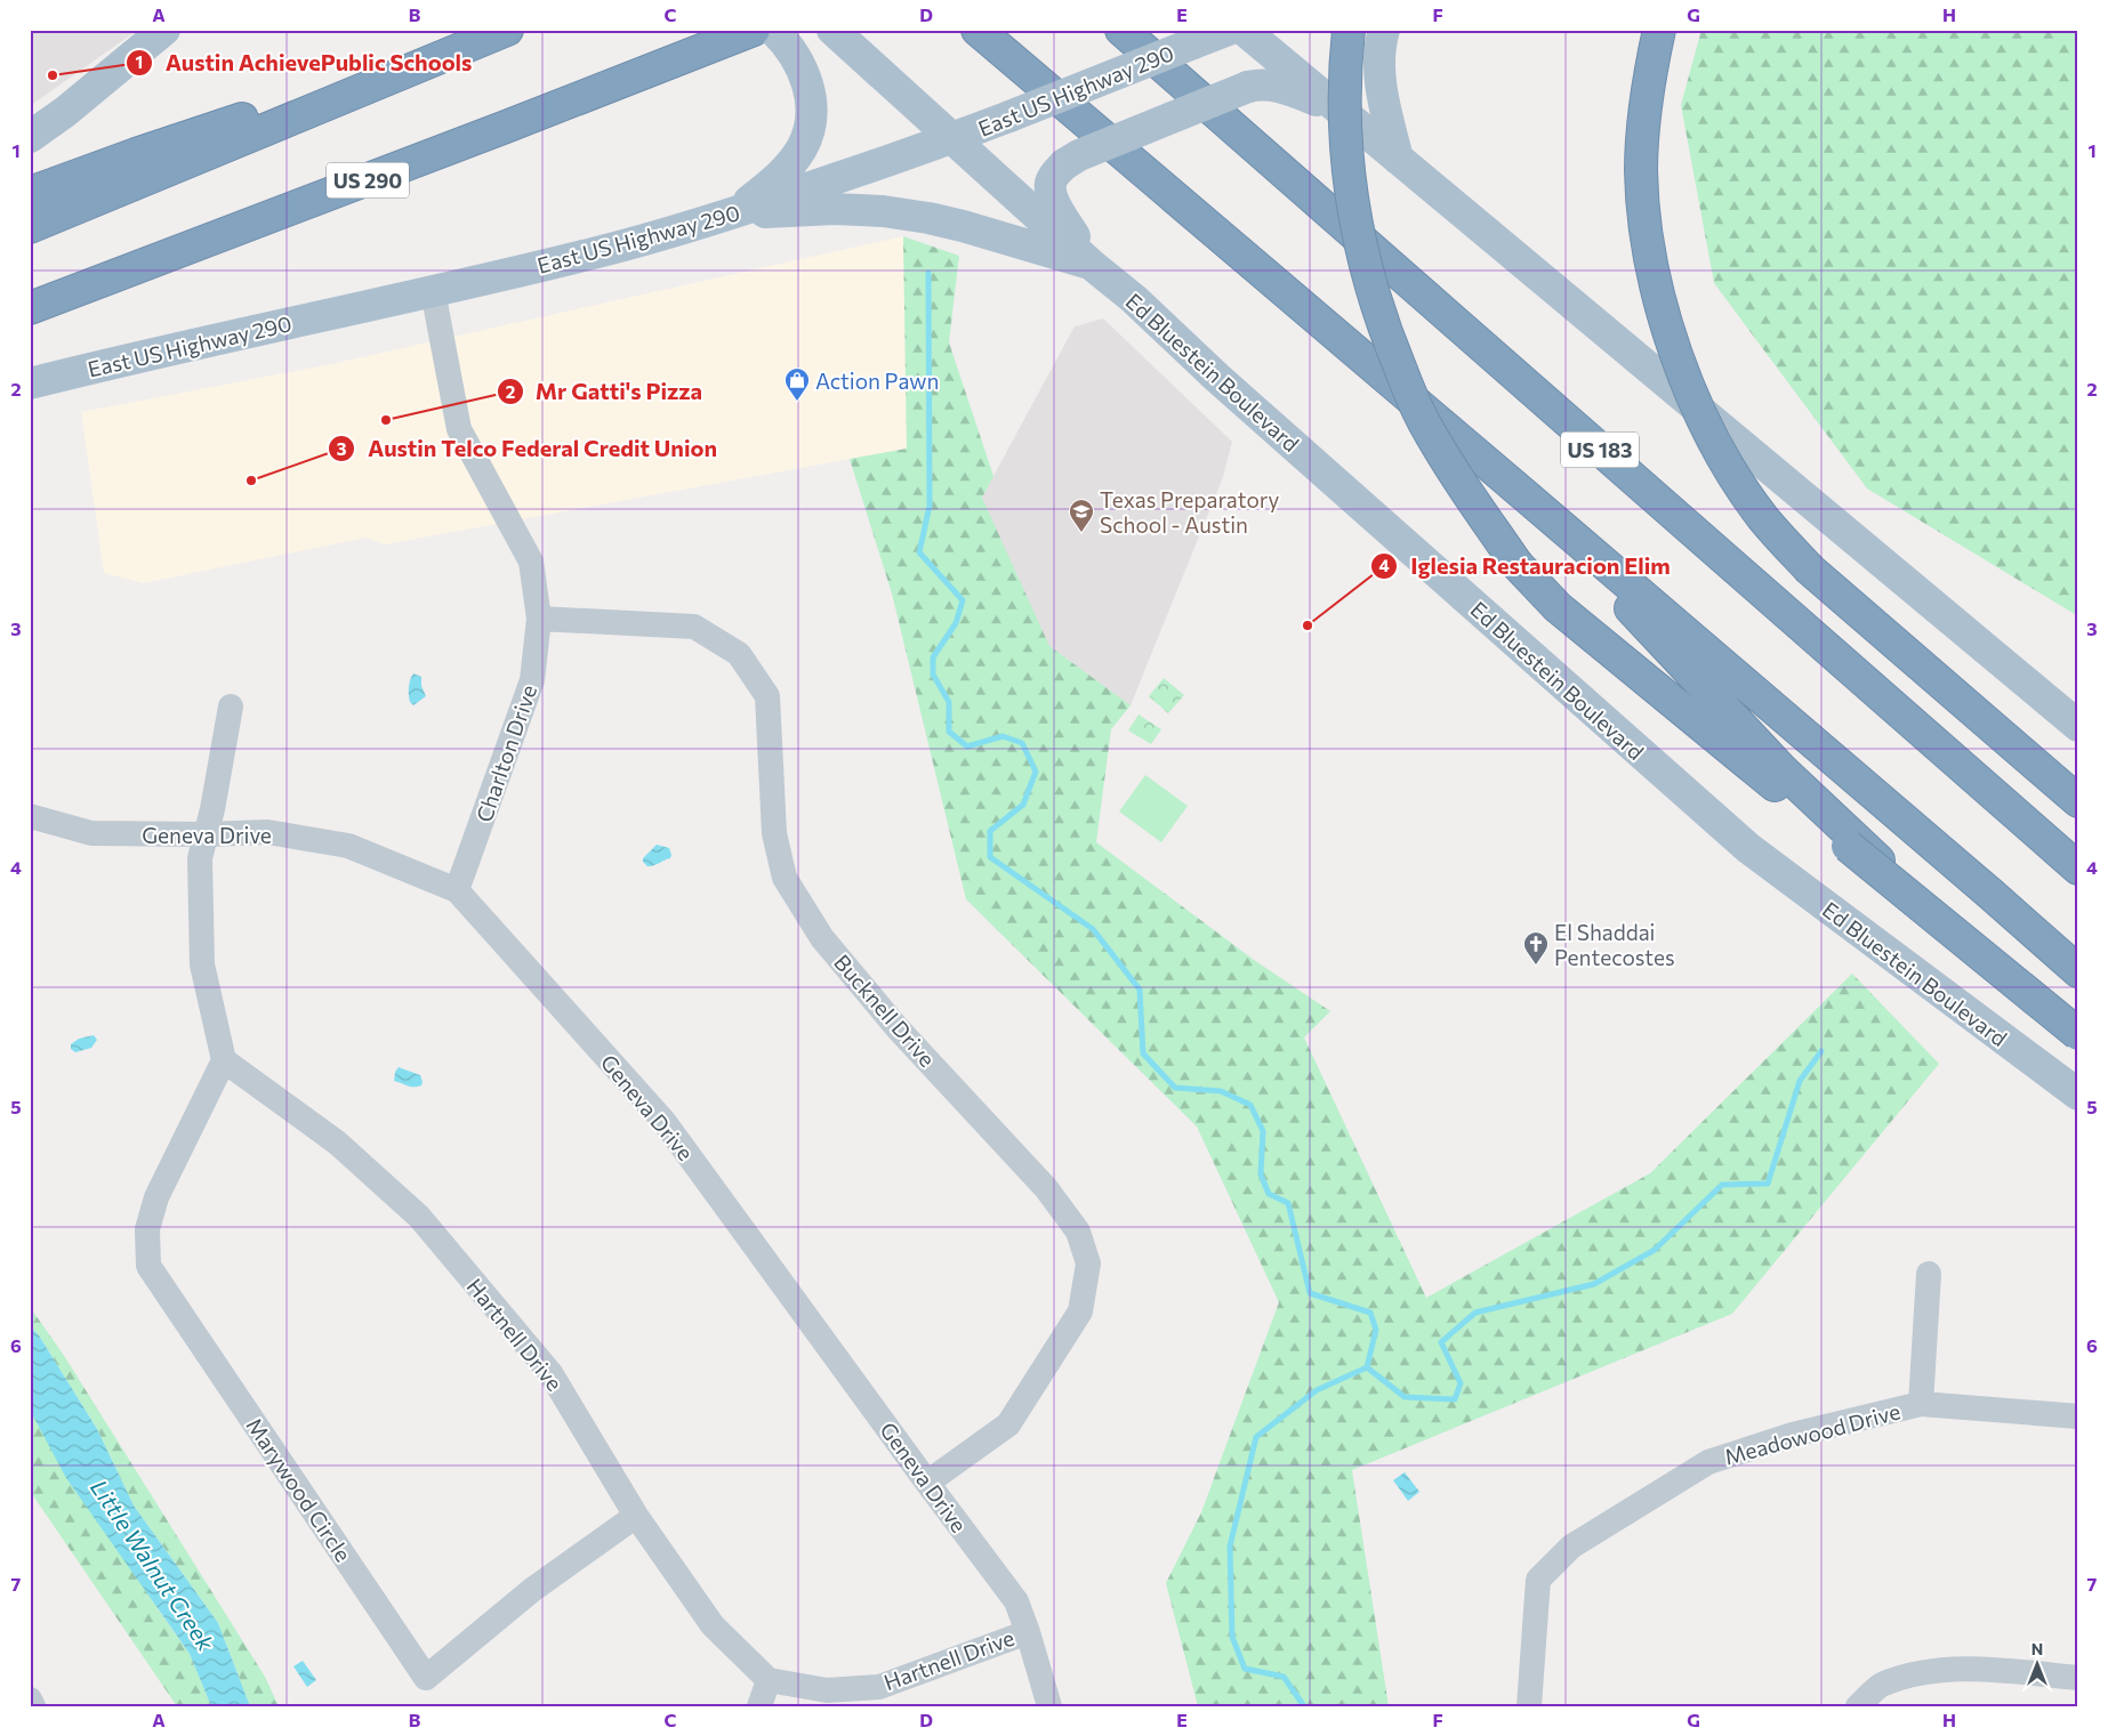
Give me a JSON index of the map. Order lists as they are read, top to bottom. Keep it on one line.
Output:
{"streets":{"highway":["US 290","US 183"],"main road":["East US Highway 290","Ed Bluestein Boulevard"],"street":["Charlton Drive","Geneva Drive","Bucknell Drive","Hartnell Drive","Meadowood Drive","Marywood Circle"]},"crossings":[["East US Highway 290","Ed Bluestein Boulevard"],["East US Highway 290","Charlton Drive"],["Charlton Drive","Geneva Drive"],["Charlton Drive","Bucknell Drive"],["Geneva Drive","Bucknell Drive"],["Geneva Drive","Hartnell Drive"],["Hartnell Drive","Marywood Circle"]],"water":["Little Walnut Creek"],"places":{"other":["Austin AchievePublic Schools","Mr Gatti's Pizza","Austin Telco Federal Credit Union","Iglesia Restauracion Elim"],"shop":["Action Pawn"],"school or university":["Texas Preparatory School - Austin"],"church":["El Shaddai Pentecostes"]},"north":"top","grid":{"columns":["A","B","C","D","E","F","G","H"],"rows":["1","2","3","4","5","6","7"]}}
